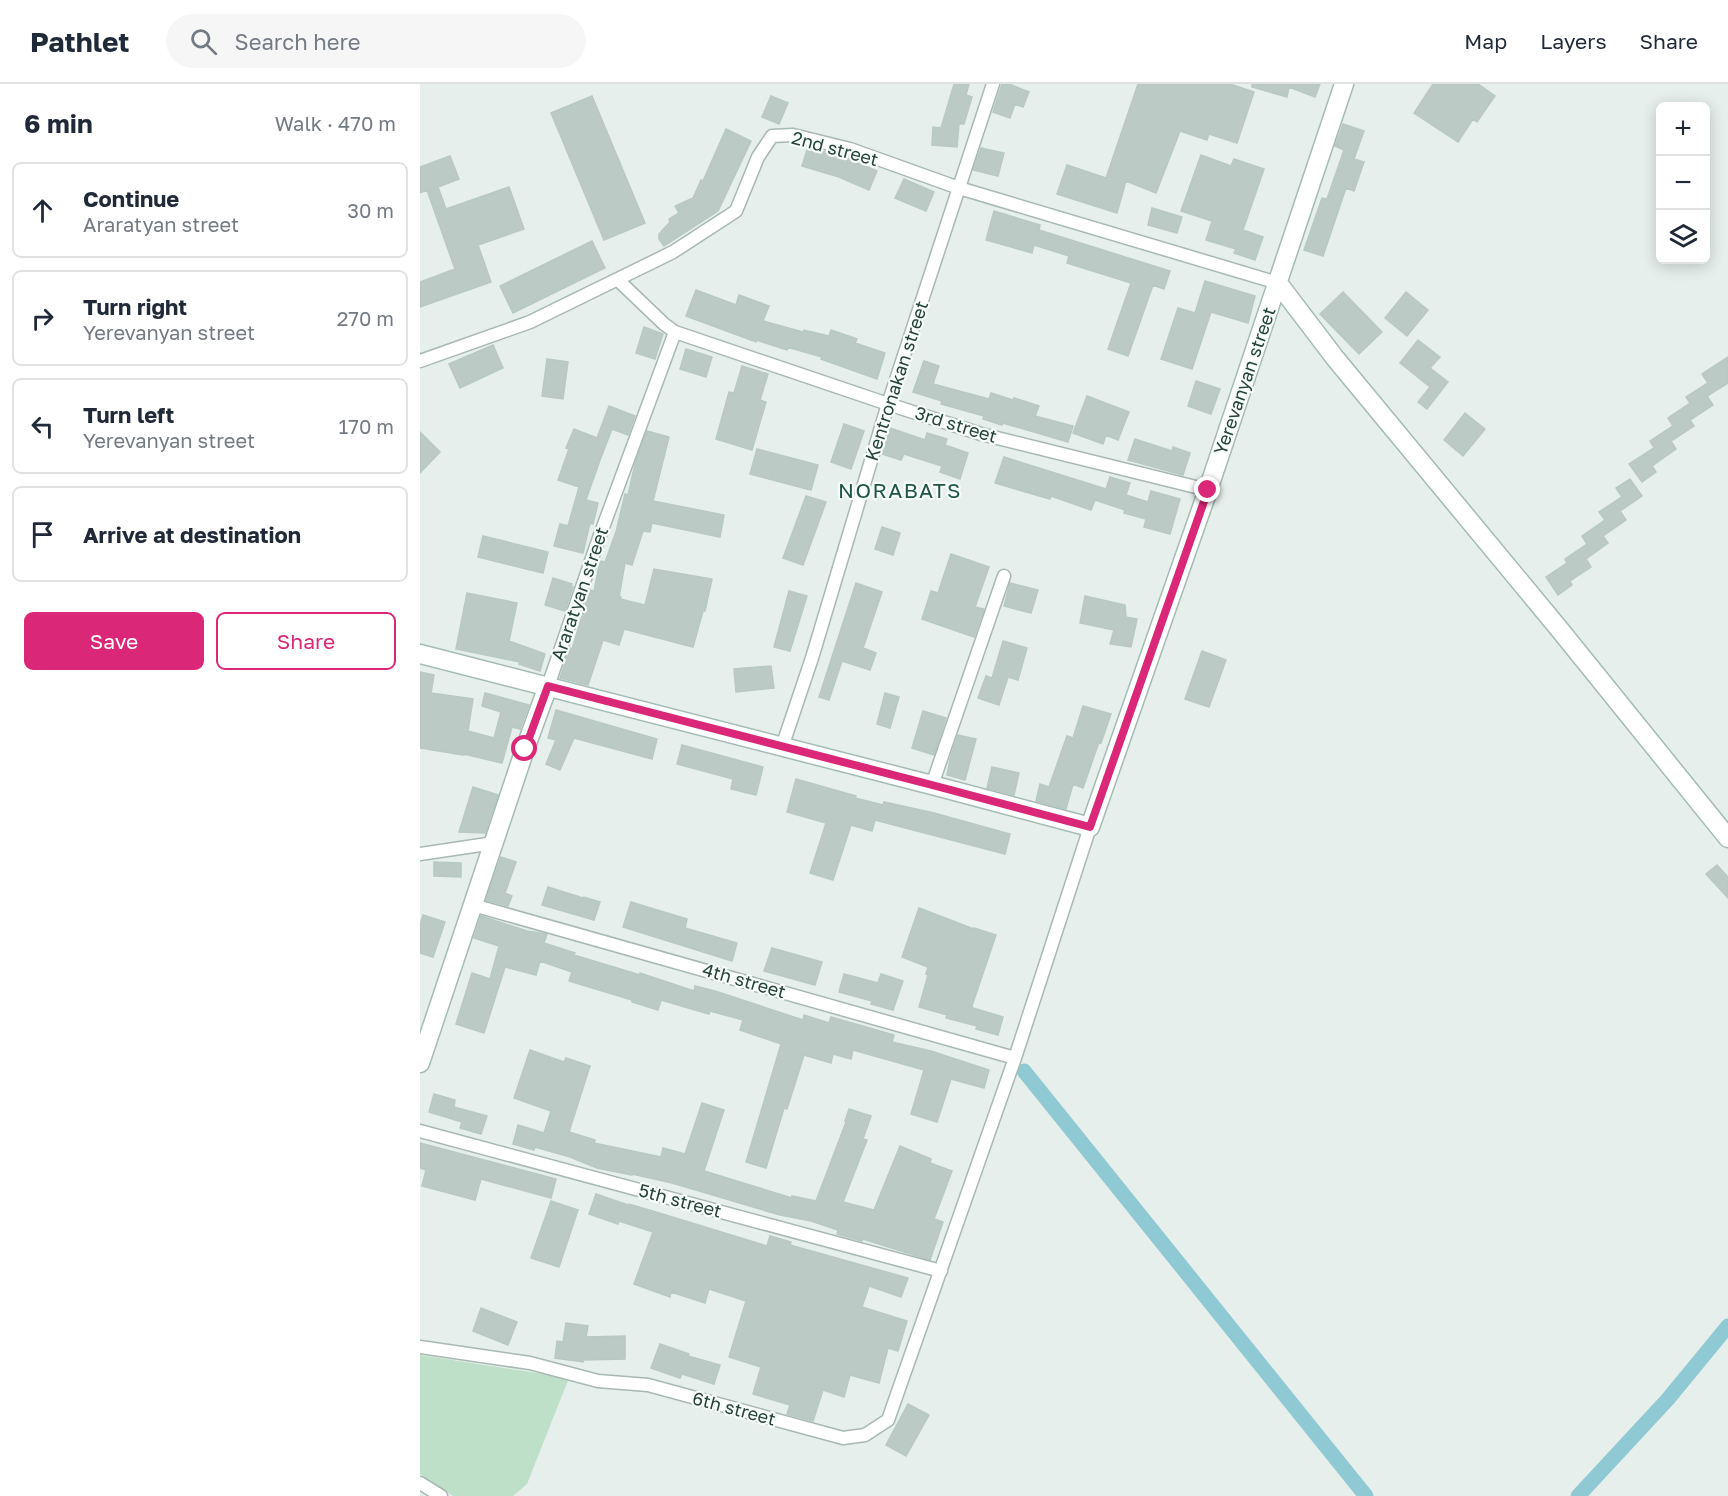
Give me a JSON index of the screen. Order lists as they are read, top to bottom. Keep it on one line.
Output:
{"streets":{"main road":["Yerevanyan street","Araratyan street"],"street":["2nd street","Kentronakan street","3rd street","4th street","5th street","6th street"]},"crossings":[["2nd street","Kentronakan street"],["2nd street","Yerevanyan street"],["Kentronakan street","3rd street"],["Yerevanyan street","3rd street"],["Yerevanyan street","6th street"],["3rd street","Araratyan street"],["Araratyan street","4th street"],["4th street","6th street"],["5th street","6th street"]],"districts":["NORABATS"],"page":{"header":"Pathlet","search":"Search here","nav":["Map","Layers","Share"],"heading":["6 min","Walk · 470 m"],"map_buttons":["+","−"],"list":[["Continue","Araratyan street","30 m"],["Turn right","Yerevanyan street","270 m"],["Turn left","Yerevanyan street","170 m"],"Arrive at destination"],"buttons":["Save","Share"]}}
